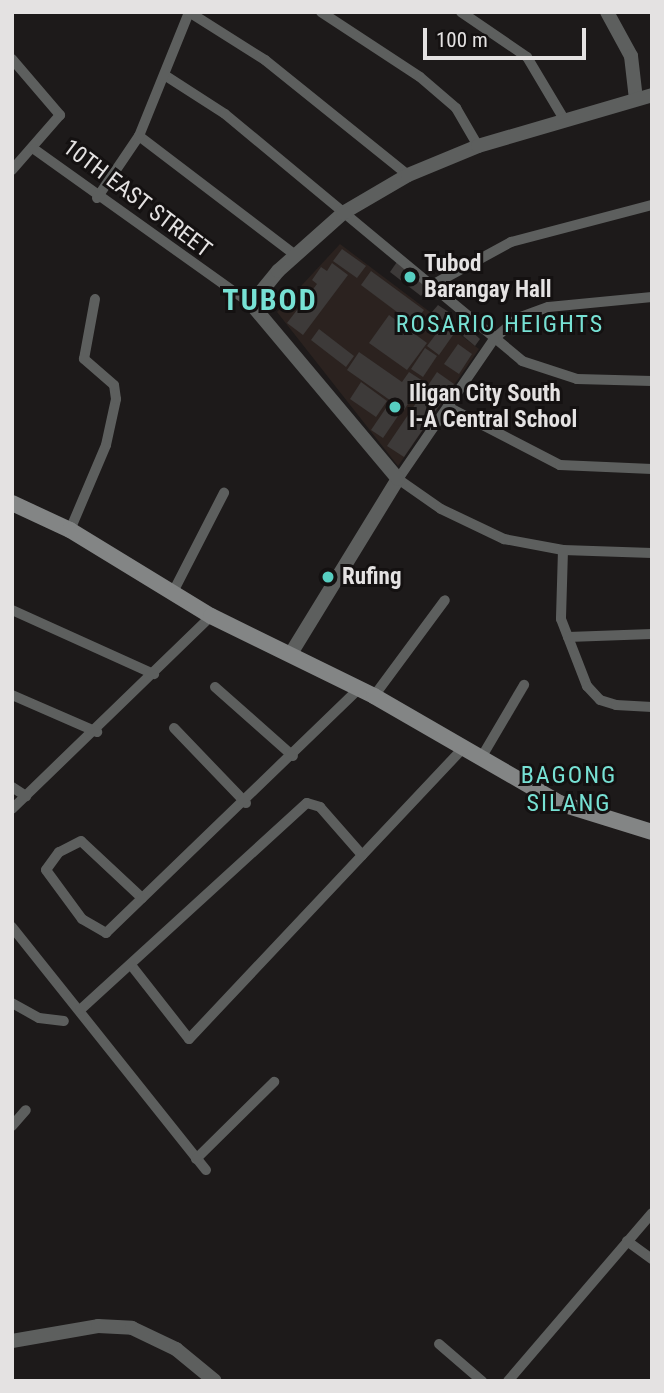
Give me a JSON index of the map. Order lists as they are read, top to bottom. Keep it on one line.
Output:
{"streets":{"street":["10TH EAST STREET"]},"districts":["TUBOD","ROSARIO HEIGHTS","BAGONG SILANG"],"places":["Tubod Barangay Hall","Iligan City South I-A Central School","Rufing"],"scale_bar":"100 m"}
